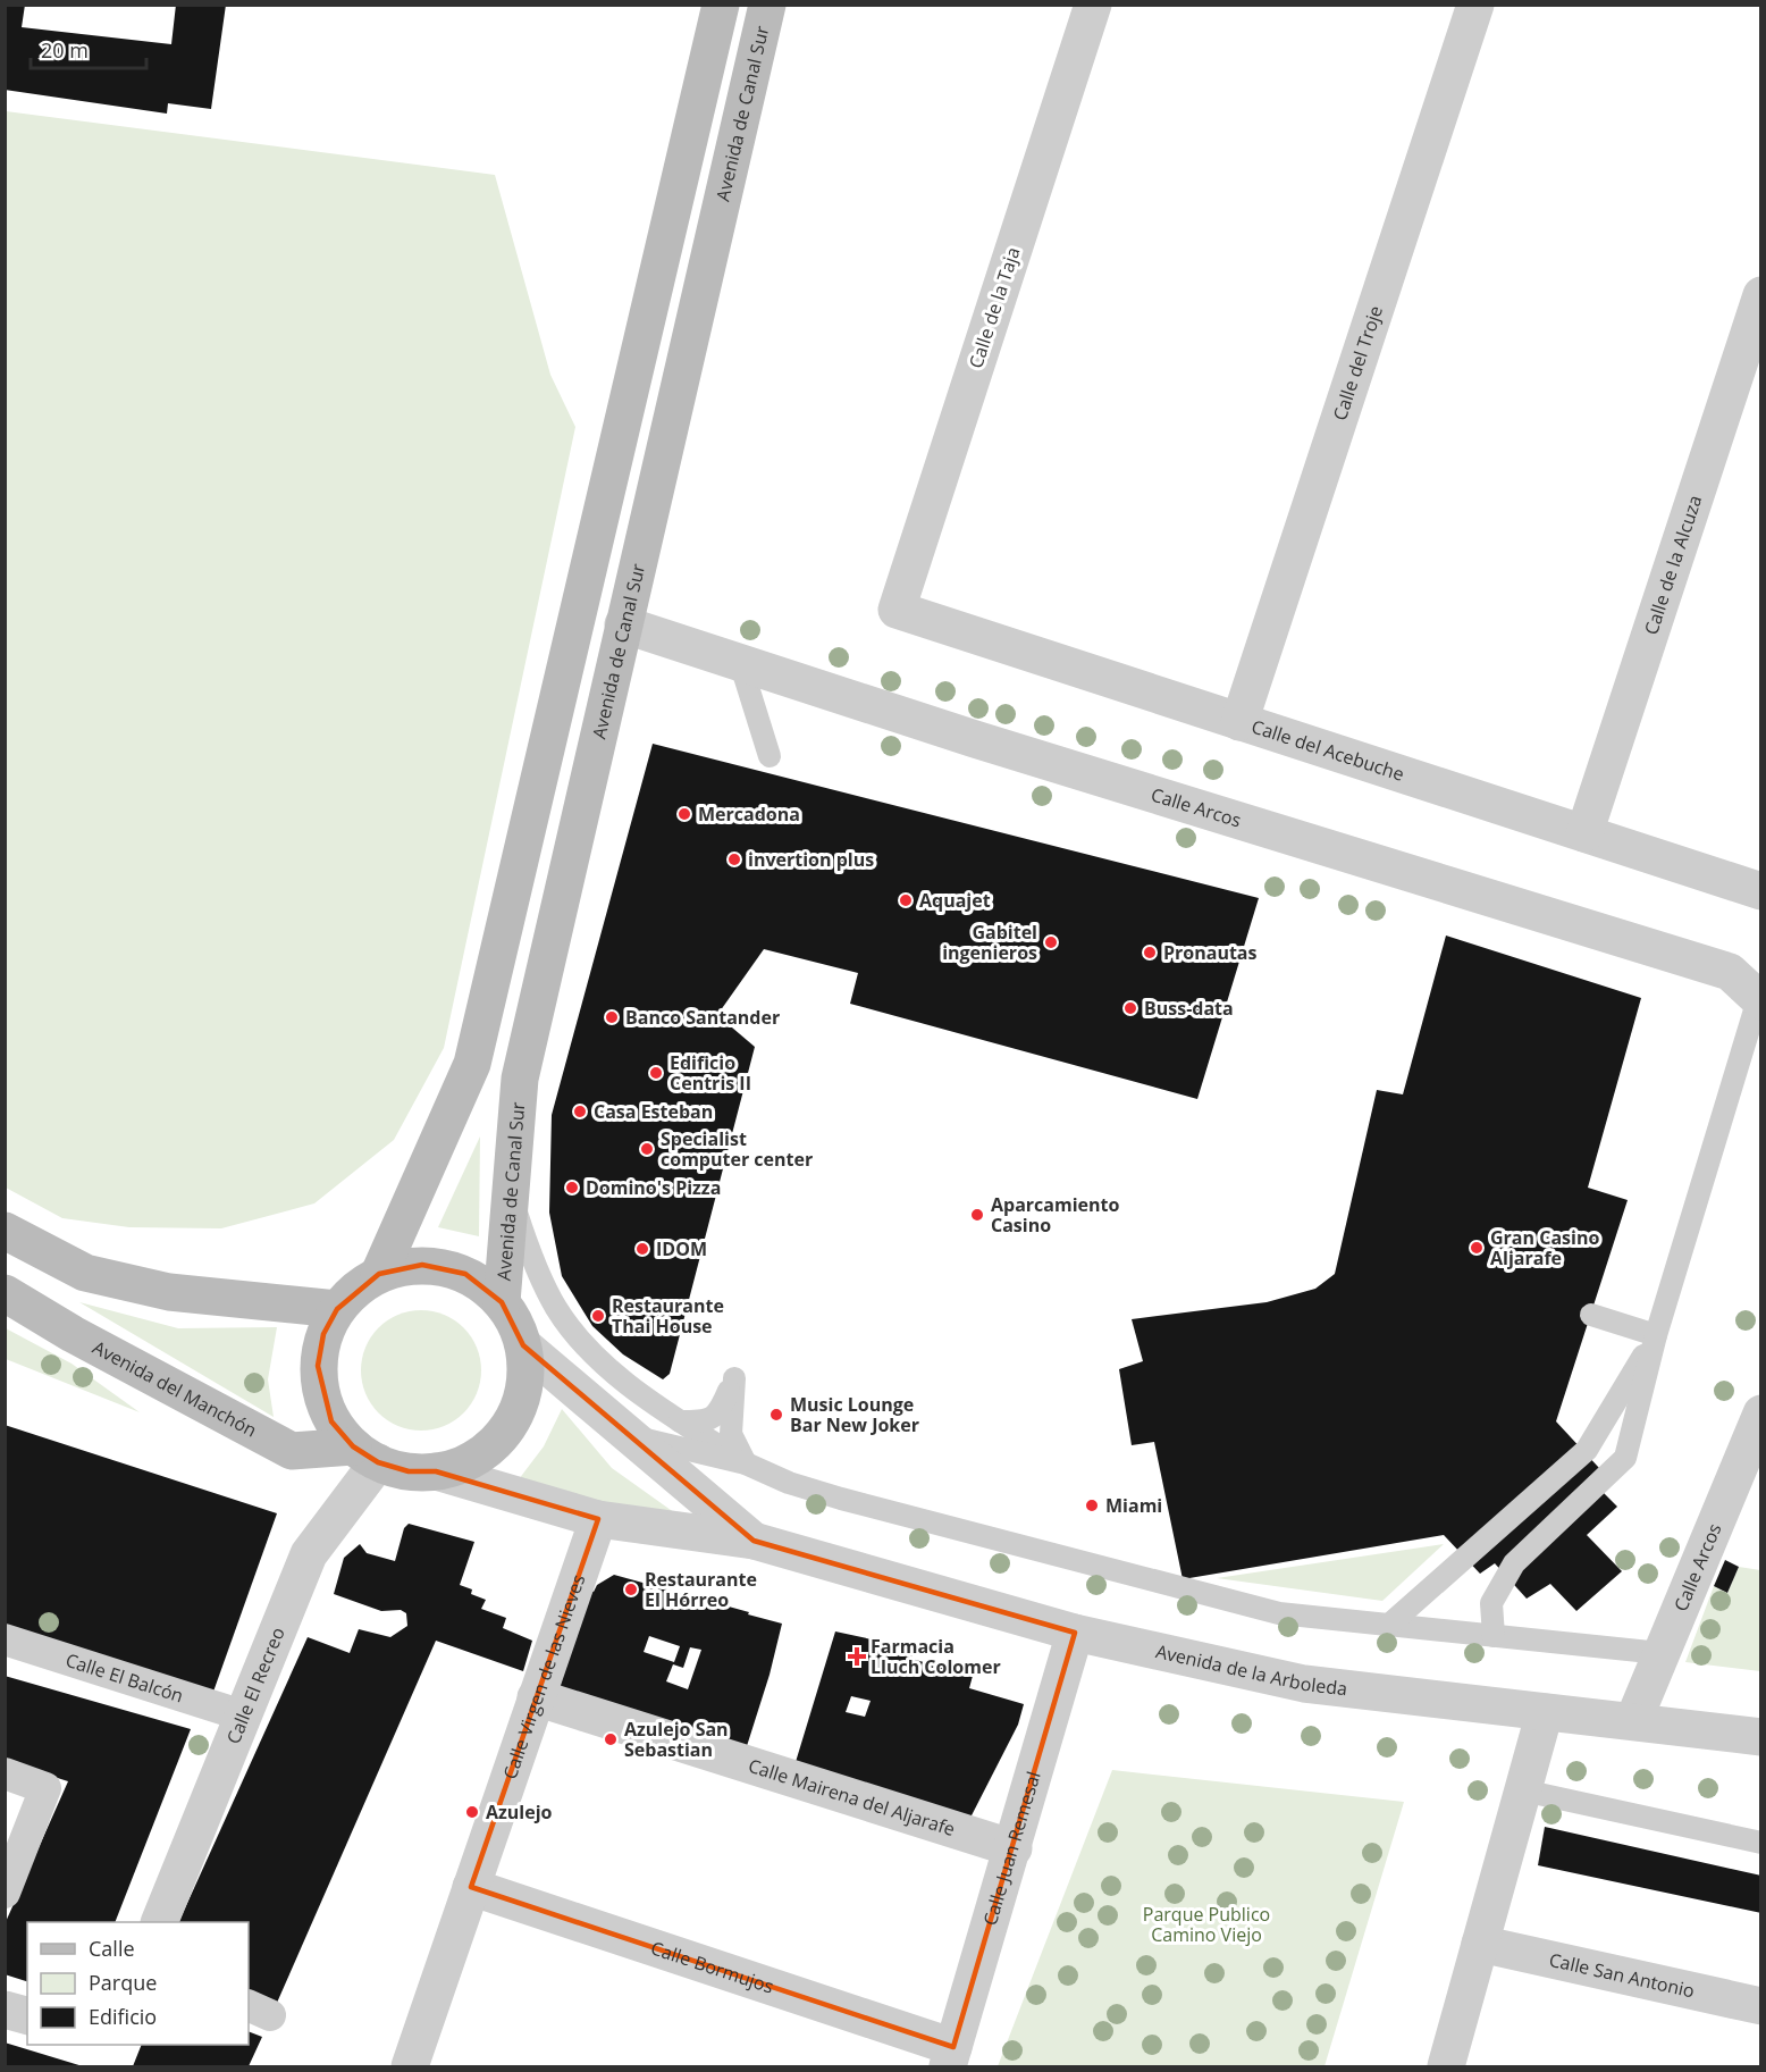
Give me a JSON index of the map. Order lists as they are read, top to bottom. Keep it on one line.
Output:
{"streets":{"main road":["Avenida de Canal Sur","Avenida del Manchón"],"street":["Calle de la Taja","Calle del Troje","Calle de la Alcuza","Calle del Acebuche","Calle Arcos","Avenida de la Arboleda","Calle Virgen de las Nieves","Calle El Balcón","Calle El Recreo","Calle Mairena del Aljarafe","Calle Juan Remesal","Calle Bormujos","Calle San Antonio"]},"crossings":[["Avenida de Canal Sur","Calle Arcos"],["Avenida de Canal Sur","Avenida del Manchón"],["Avenida de Canal Sur","Avenida de la Arboleda"],["Avenida de Canal Sur","Calle El Recreo"],["Calle de la Taja","Calle del Acebuche"],["Calle del Troje","Calle del Acebuche"],["Calle de la Alcuza","Calle del Acebuche"],["Calle Arcos","Avenida de la Arboleda"],["Avenida del Manchón","Avenida de la Arboleda"],["Avenida del Manchón","Calle El Recreo"],["Avenida de la Arboleda","Calle Virgen de las Nieves"],["Avenida de la Arboleda","Calle El Recreo"],["Avenida de la Arboleda","Calle Juan Remesal"],["Calle Virgen de las Nieves","Calle Mairena del Aljarafe"],["Calle Virgen de las Nieves","Calle Bormujos"],["Calle El Balcón","Calle El Recreo"],["Calle Mairena del Aljarafe","Calle Juan Remesal"],["Calle Juan Remesal","Calle Bormujos"]],"parks":["Parque Publico Camino Viejo"],"places":{"other":["Mercadona","invertion plus","Aquajet","Gabitel ingenieros","Pronautas","Buss-data","Banco Santander","Edificio Centris II","Casa Esteban","Specialist computer center","Domino's Pizza","Aparcamiento Casino","Gran Casino Aljarafe","IDOM","Restaurante Thai House","Music Lounge Bar New Joker","Miami","Restaurante El Hórreo","Azulejo San Sebastian","Azulejo"],"health":["Farmacia Lluch Colomer"]},"legend":["Calle","Parque","Edificio"],"scale_bar":"20 m"}
